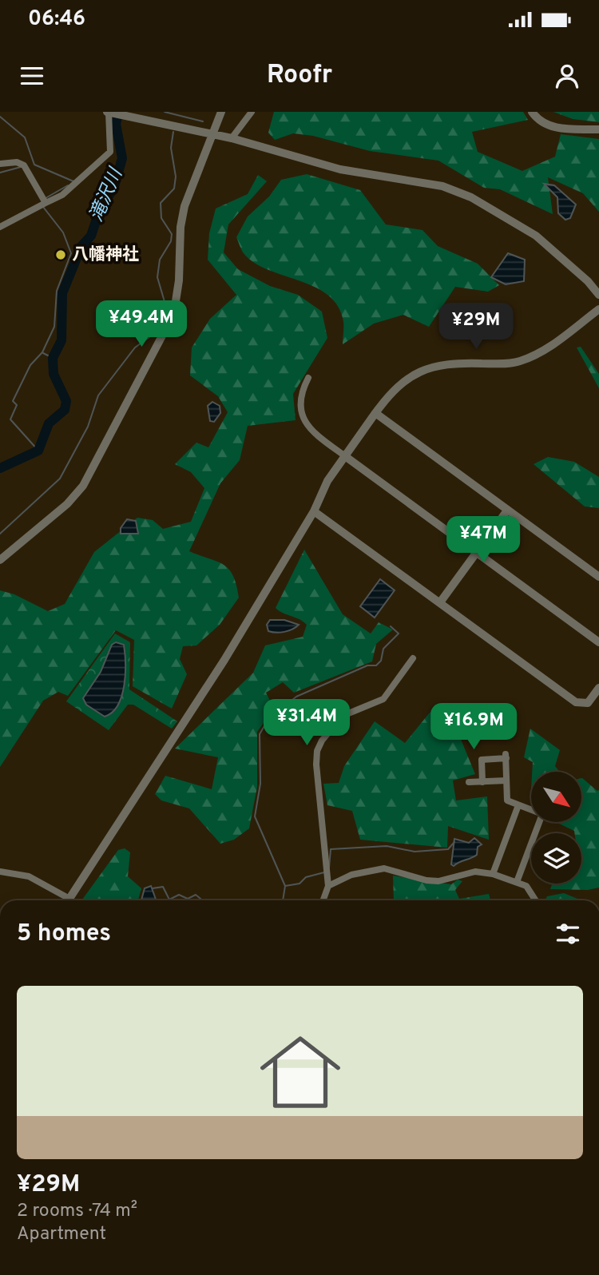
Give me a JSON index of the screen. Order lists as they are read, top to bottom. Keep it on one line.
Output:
{"water":["滝沢川"],"places":["八幡神社"],"north":"bottom right","page":{"status":"06:46","header":"Roofr","price":["¥49.4M","¥29M","¥47M","¥31.4M","¥16.9M"],"heading":"5 homes","list":[{"name":"¥29M","note":"2 rooms · 74 m² · Apartment"}]}}
